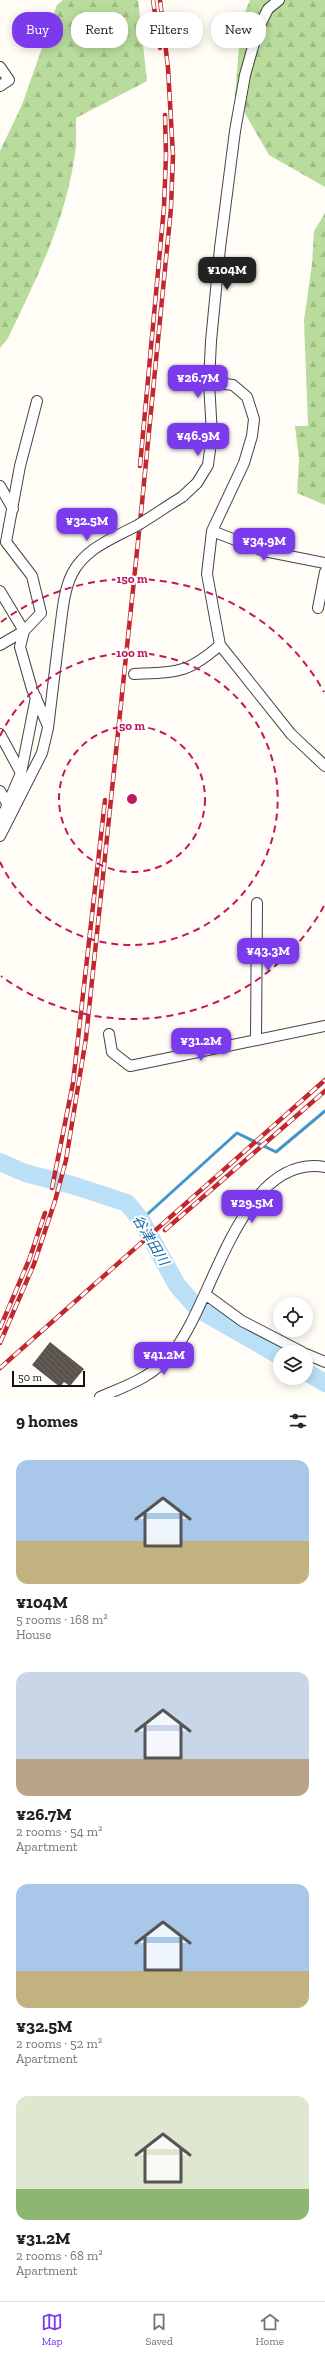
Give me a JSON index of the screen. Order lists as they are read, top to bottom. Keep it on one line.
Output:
{"water":["谷津田川"],"scale_bar":"50 m","page":{"chip":["Buy","Rent","Filters","New"],"price":["¥104M","¥26.7M","¥46.9M","¥32.5M","¥34.9M","¥43.3M","¥31.2M","¥29.5M","¥41.2M"],"scale":"50 m","heading":"9 homes","list":[{"name":"¥104M","note":"5 rooms · 168 m² · House"},{"name":"¥26.7M","note":"2 rooms · 54 m² · Apartment"},{"name":"¥32.5M","note":"2 rooms · 52 m² · Apartment"},{"name":"¥31.2M","note":"2 rooms · 68 m² · Apartment"}],"tabs":["Map","Saved","Home"]},"rings":["150 m","100 m","50 m"]}
